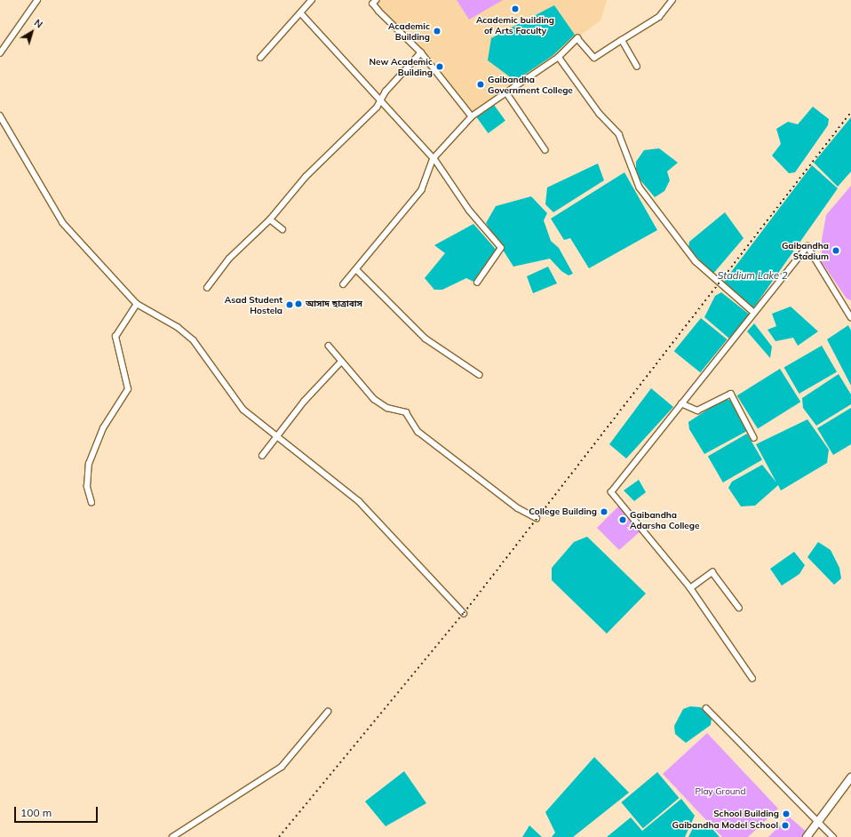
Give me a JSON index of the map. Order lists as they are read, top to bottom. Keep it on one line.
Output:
{"water":["Stadium Lake 2"],"parks":["Play Ground"],"places":["Academic building of Arts Faculty","Academic Building","New Academic Building","Gaibandha Government College","Gaibandha Stadium","আসাদ ছাত্রাবাস","Asad Student Hostela","College Building","Gaibandha Adarsha College","School Building","Gaibandha Model School"],"scale_bar":"100 m","north":"top right"}
